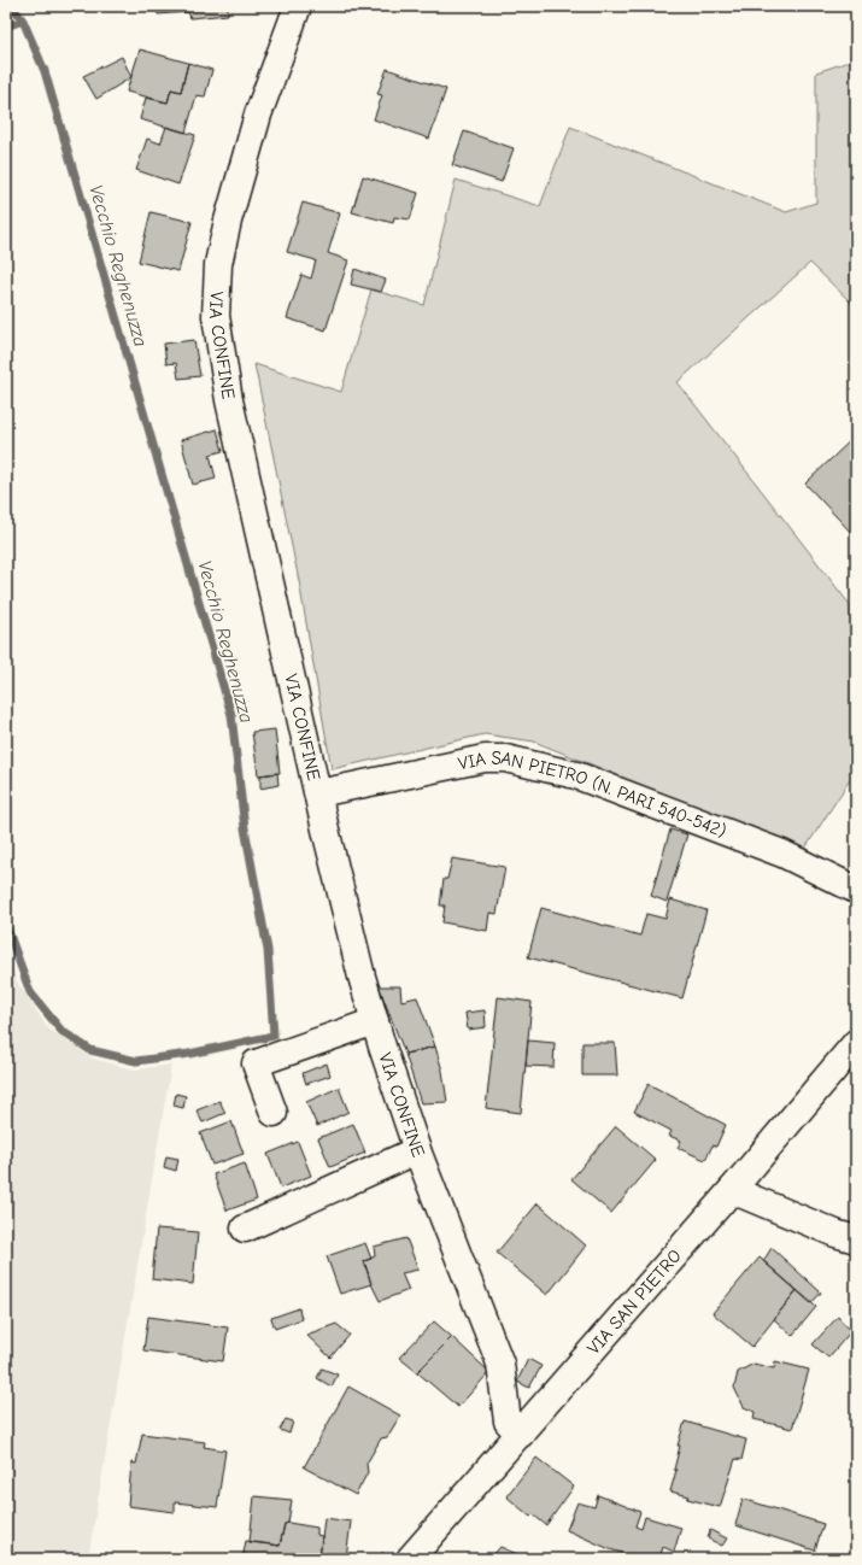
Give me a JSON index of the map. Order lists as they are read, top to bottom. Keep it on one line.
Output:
{"streets":{"street":["VIA CONFINE","VIA SAN PIETRO (N. PARI 540-542)","VIA SAN PIETRO"]},"crossings":[["VIA CONFINE","VIA SAN PIETRO (N. PARI 540-542)"],["VIA CONFINE","VIA SAN PIETRO"]],"water":["Vecchio Reghenuzza"]}
